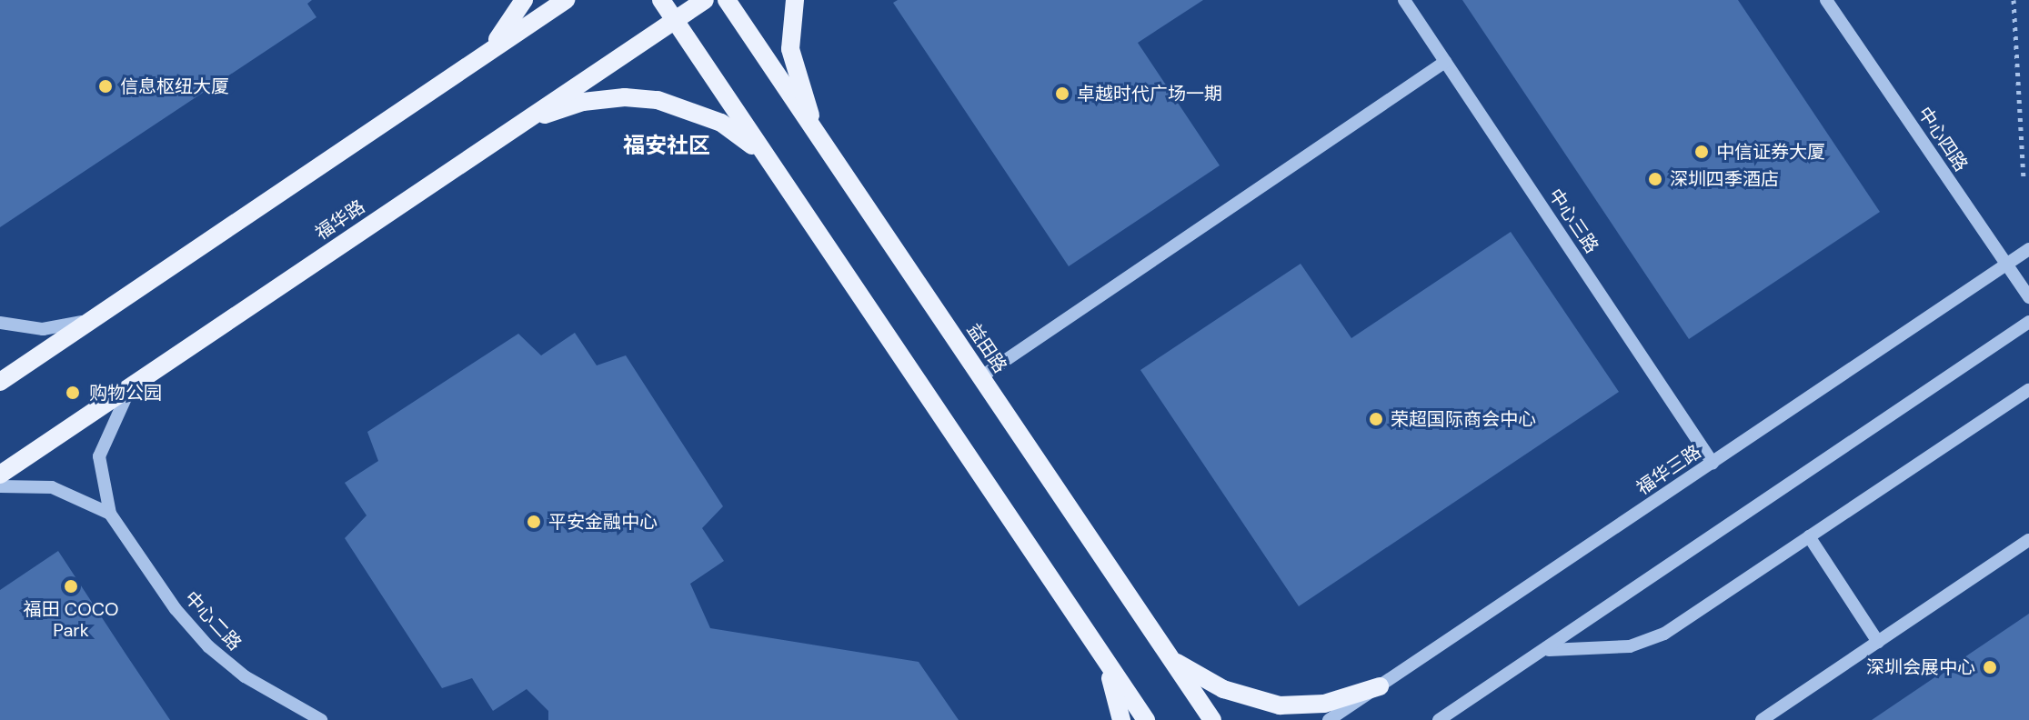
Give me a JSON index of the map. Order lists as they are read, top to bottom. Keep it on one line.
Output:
{"streets":{"main road":["福华路","益田路"],"street":["中心四路","中心三路","福华三路","中心二路"]},"crossings":[["中心四路","福华三路"],["福华路","中心二路"],["中心三路","福华三路"]],"districts":["福安社区"],"places":["信息枢纽大厦","卓越时代广场一期","中信证券大厦","深圳四季酒店","购物公园","荣超国际商会中心","平安金融中心","福田 COCO Park","深圳会展中心"]}
